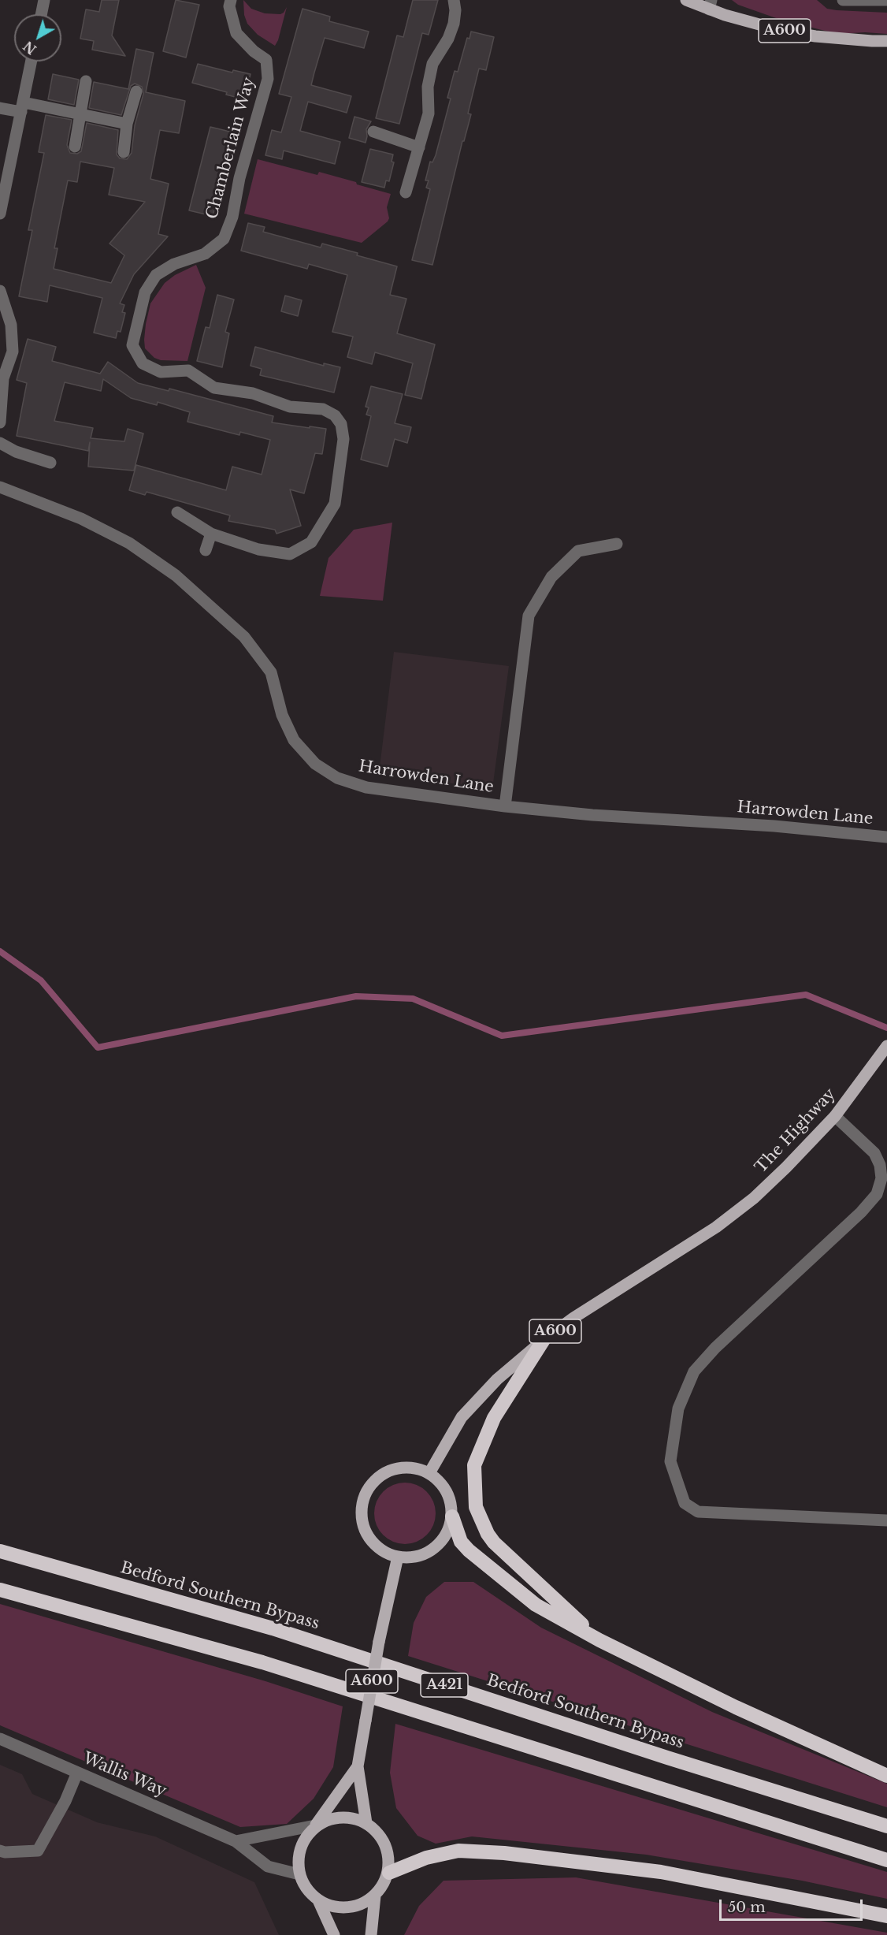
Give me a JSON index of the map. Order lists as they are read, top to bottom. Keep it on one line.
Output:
{"streets":{"highway":["Bedford Southern Bypass","A421"],"main road":["A600","The Highway"],"street":["Chamberlain Way","Harrowden Lane","Wallis Way"]},"crossings":[["A600","The Highway"],["A600","Wallis Way"]],"scale_bar":"50 m","north":"bottom left"}
